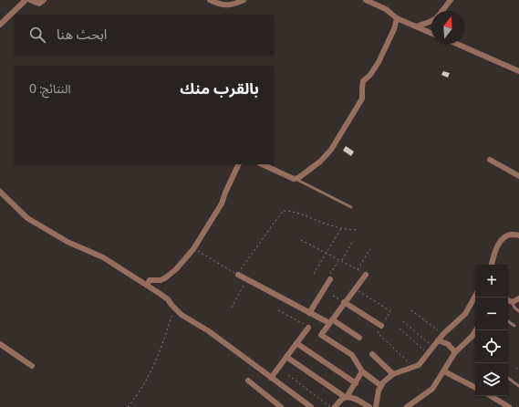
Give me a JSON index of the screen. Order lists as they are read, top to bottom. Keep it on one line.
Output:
{"north":"top","page":{"search":"ابحث هنا","heading":["بالقرب منك","النتائج: 0"],"map_buttons":["+","−"]}}
